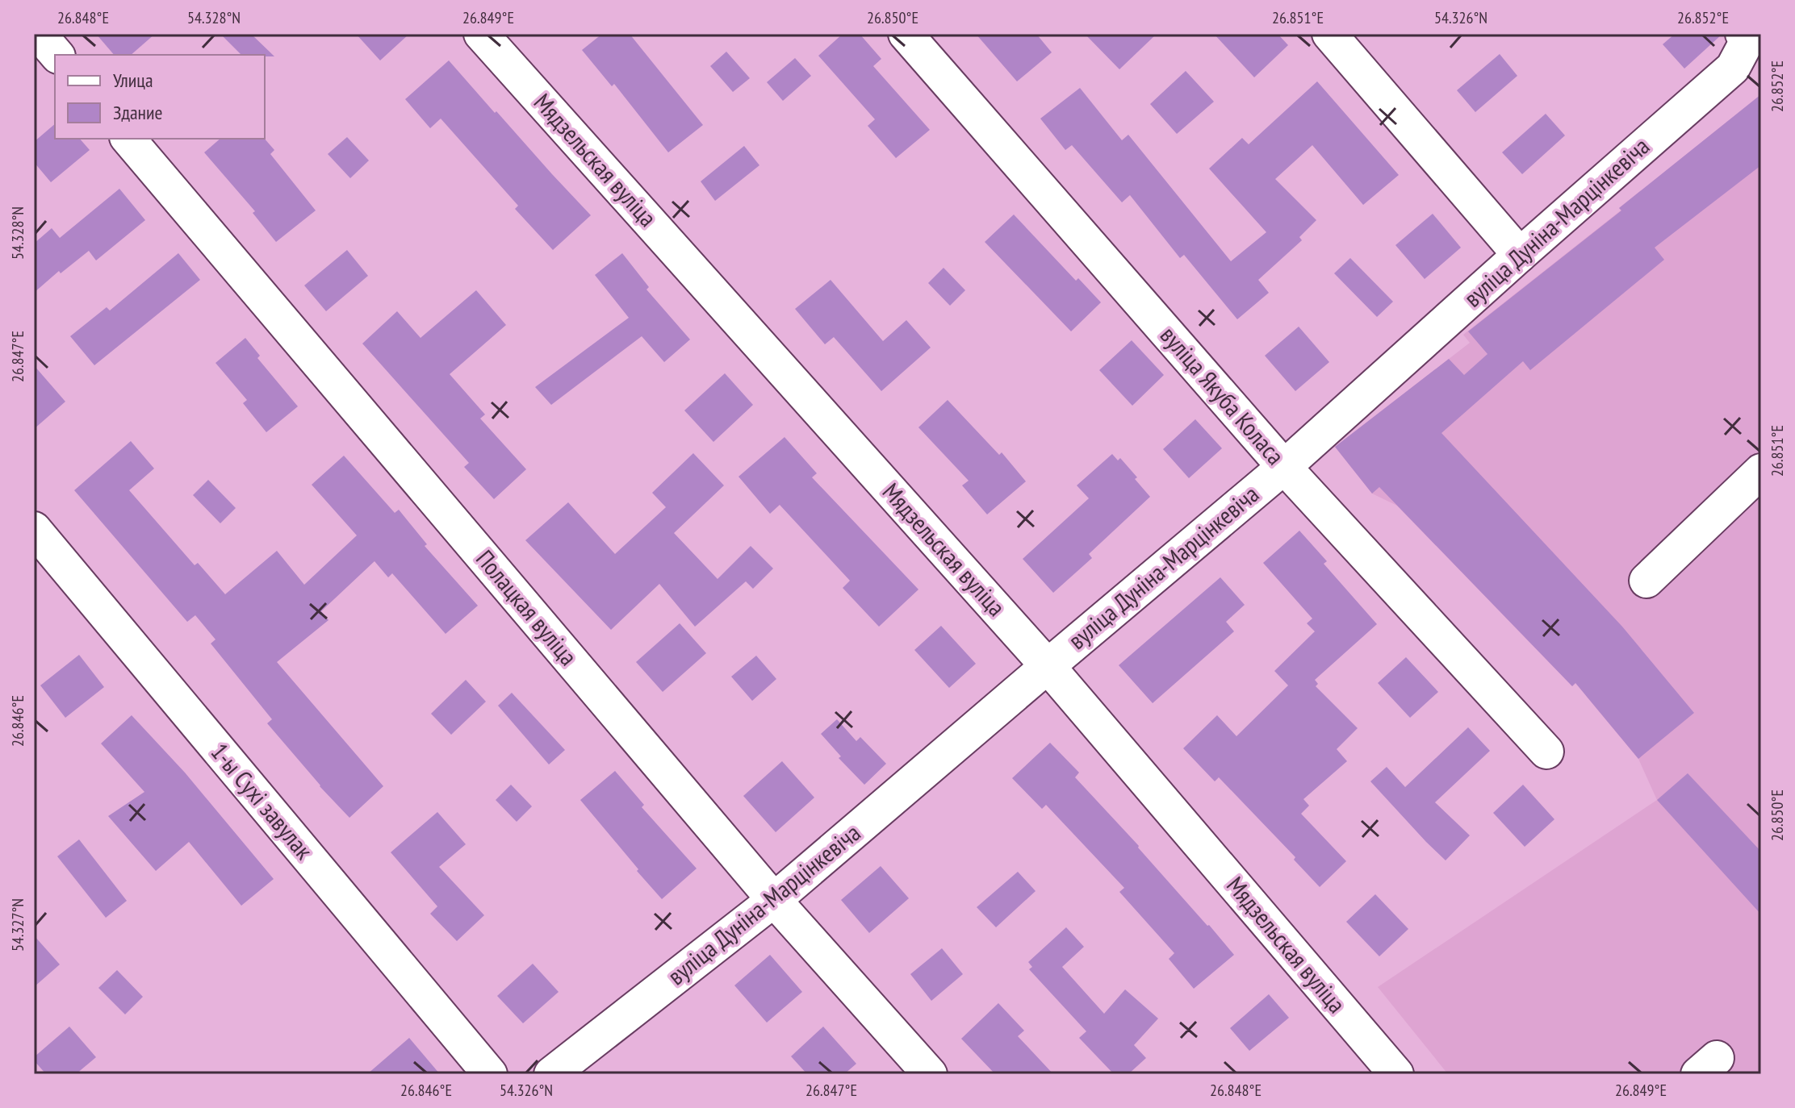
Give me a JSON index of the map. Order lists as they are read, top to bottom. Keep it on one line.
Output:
{"streets":{"street":["Мядзельская вуліца","вуліца Дуніна-Марцінкевіча","вуліца Якуба Коласа","Полацкая вуліца","1-ы Сухі завулак"]},"crossings":[["Мядзельская вуліца","вуліца Дуніна-Марцінкевіча"],["вуліца Дуніна-Марцінкевіча","вуліца Якуба Коласа"],["вуліца Дуніна-Марцінкевіча","Полацкая вуліца"]],"legend":["Улица","Здание"],"coordinates":["26.848°E","54.328°N","26.849°E","26.850°E","26.851°E","54.326°N","26.852°E","26.847°E","26.846°E","54.327°N"]}
